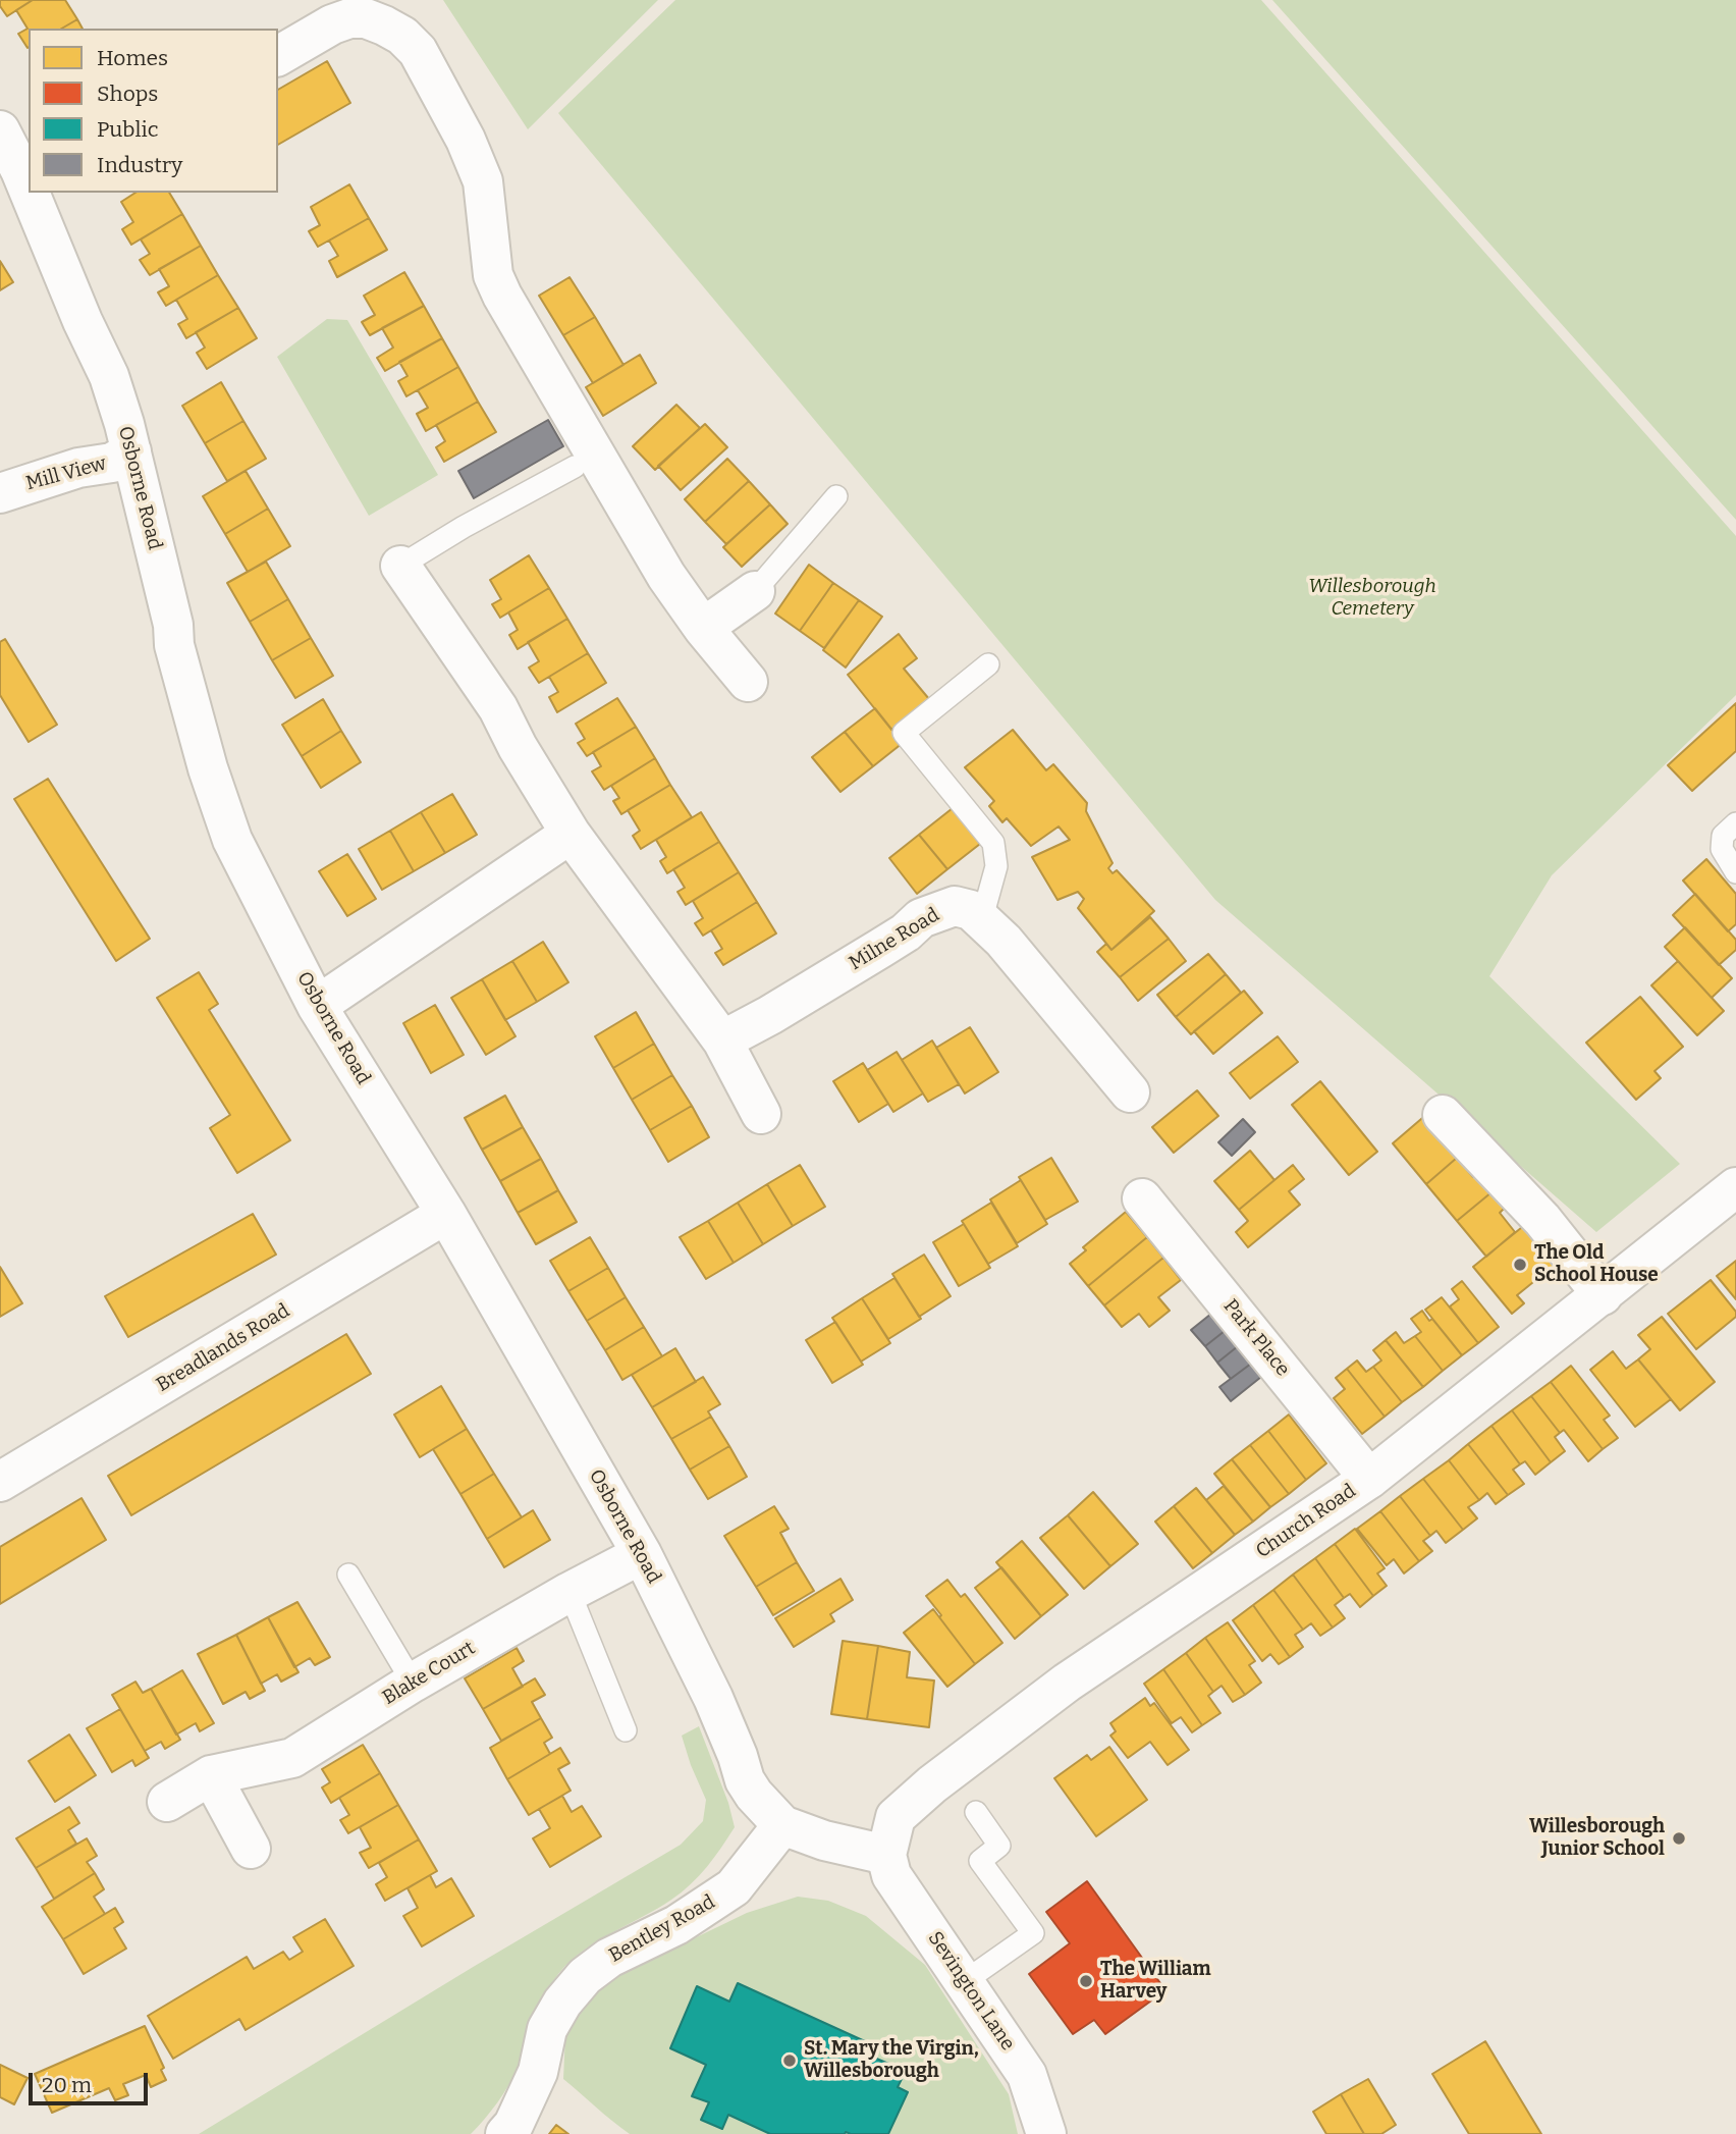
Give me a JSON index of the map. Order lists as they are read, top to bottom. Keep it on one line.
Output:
{"streets":{"street":["Mill View","Osborne Road","Milne Road","Park Place","Breadlands Road","Church Road","Blake Court","Bentley Road","Sevington Lane"]},"crossings":[["Mill View","Osborne Road"],["Osborne Road","Breadlands Road"],["Osborne Road","Blake Court"],["Osborne Road","Bentley Road"],["Park Place","Church Road"],["Church Road","Sevington Lane"]],"parks":["Willesborough Cemetery"],"places":["The Old School House","Willesborough Junior School","The William Harvey","St. Mary the Virgin, Willesborough"],"legend":["Homes","Shops","Public","Industry"],"scale_bar":"20 m"}
